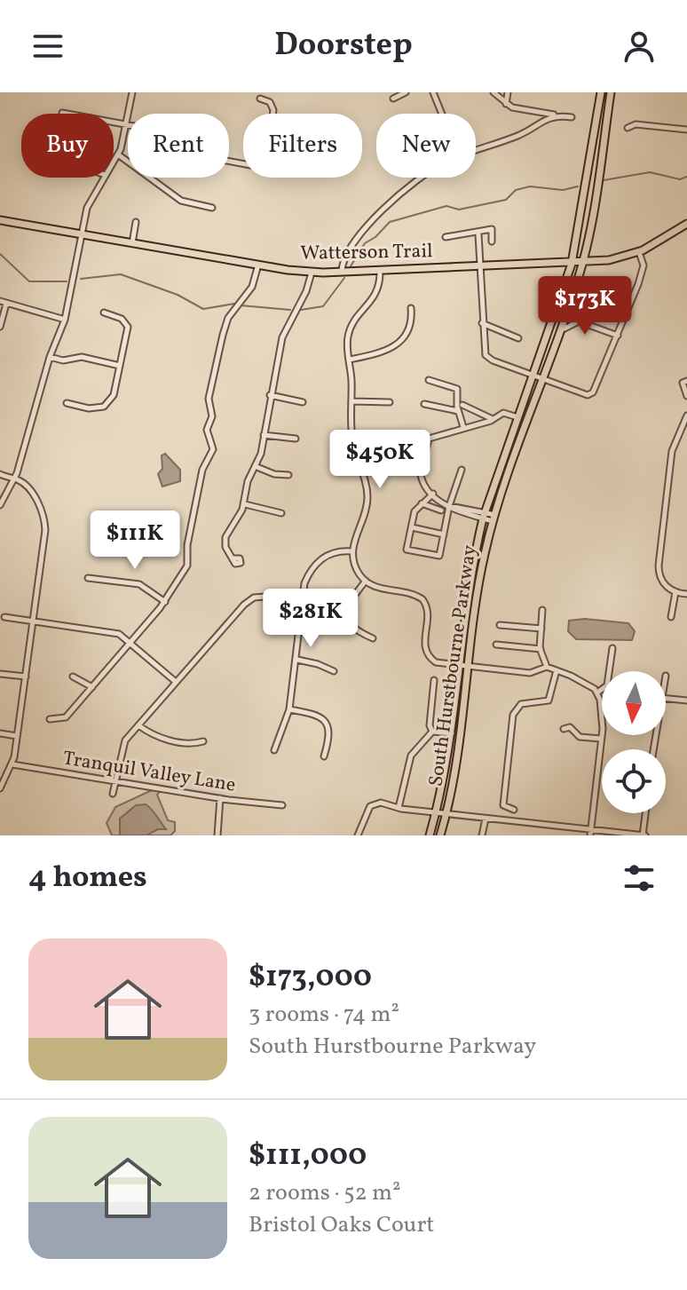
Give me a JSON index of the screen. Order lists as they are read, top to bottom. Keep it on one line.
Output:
{"streets":{"main road":["Watterson Trail","South Hurstbourne Parkway"],"street":["Tranquil Valley Lane"]},"crossings":[["Watterson Trail","South Hurstbourne Parkway"]],"north":"bottom","page":{"header":"Doorstep","chip":["Buy","Rent","Filters","New"],"price":["$173K","$450K","$111K","$281K"],"heading":"4 homes","list":[{"name":"$173,000","note":"3 rooms · 74 m² · South Hurstbourne Parkway"},{"name":"$111,000","note":"2 rooms · 52 m² · Bristol Oaks Court"}]}}
